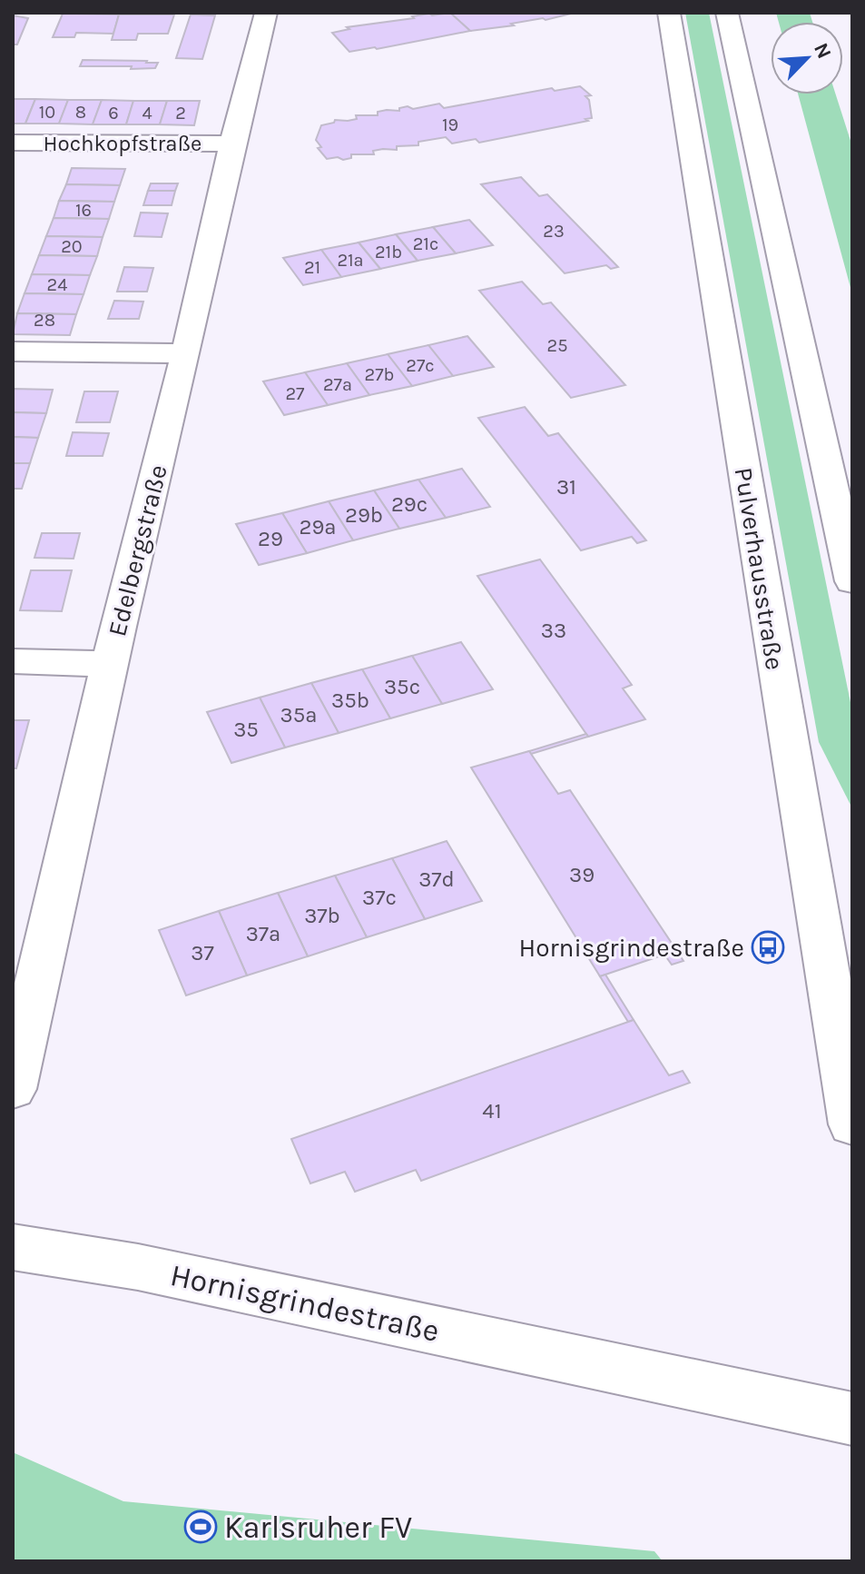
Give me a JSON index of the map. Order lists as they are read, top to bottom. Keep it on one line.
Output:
{"streets":{"main road":["Hochkopfstraße","Edelbergstraße","Pulverhausstraße","Hornisgrindestraße"]},"crossings":[["Hochkopfstraße","Edelbergstraße"]],"places":{"bus stop":["Hornisgrindestraße"],"sports":["Karlsruher FV"]},"house_numbers":["10","8","6","4","2","19","16","23","21c","20","21b","21a","21","24","28","25","27c","27b","27a","27","31","29c","29b","29a","29","33","35c","35b","35a","35","39","37d","37c","37b","37a","37","41"],"north":"top right"}
